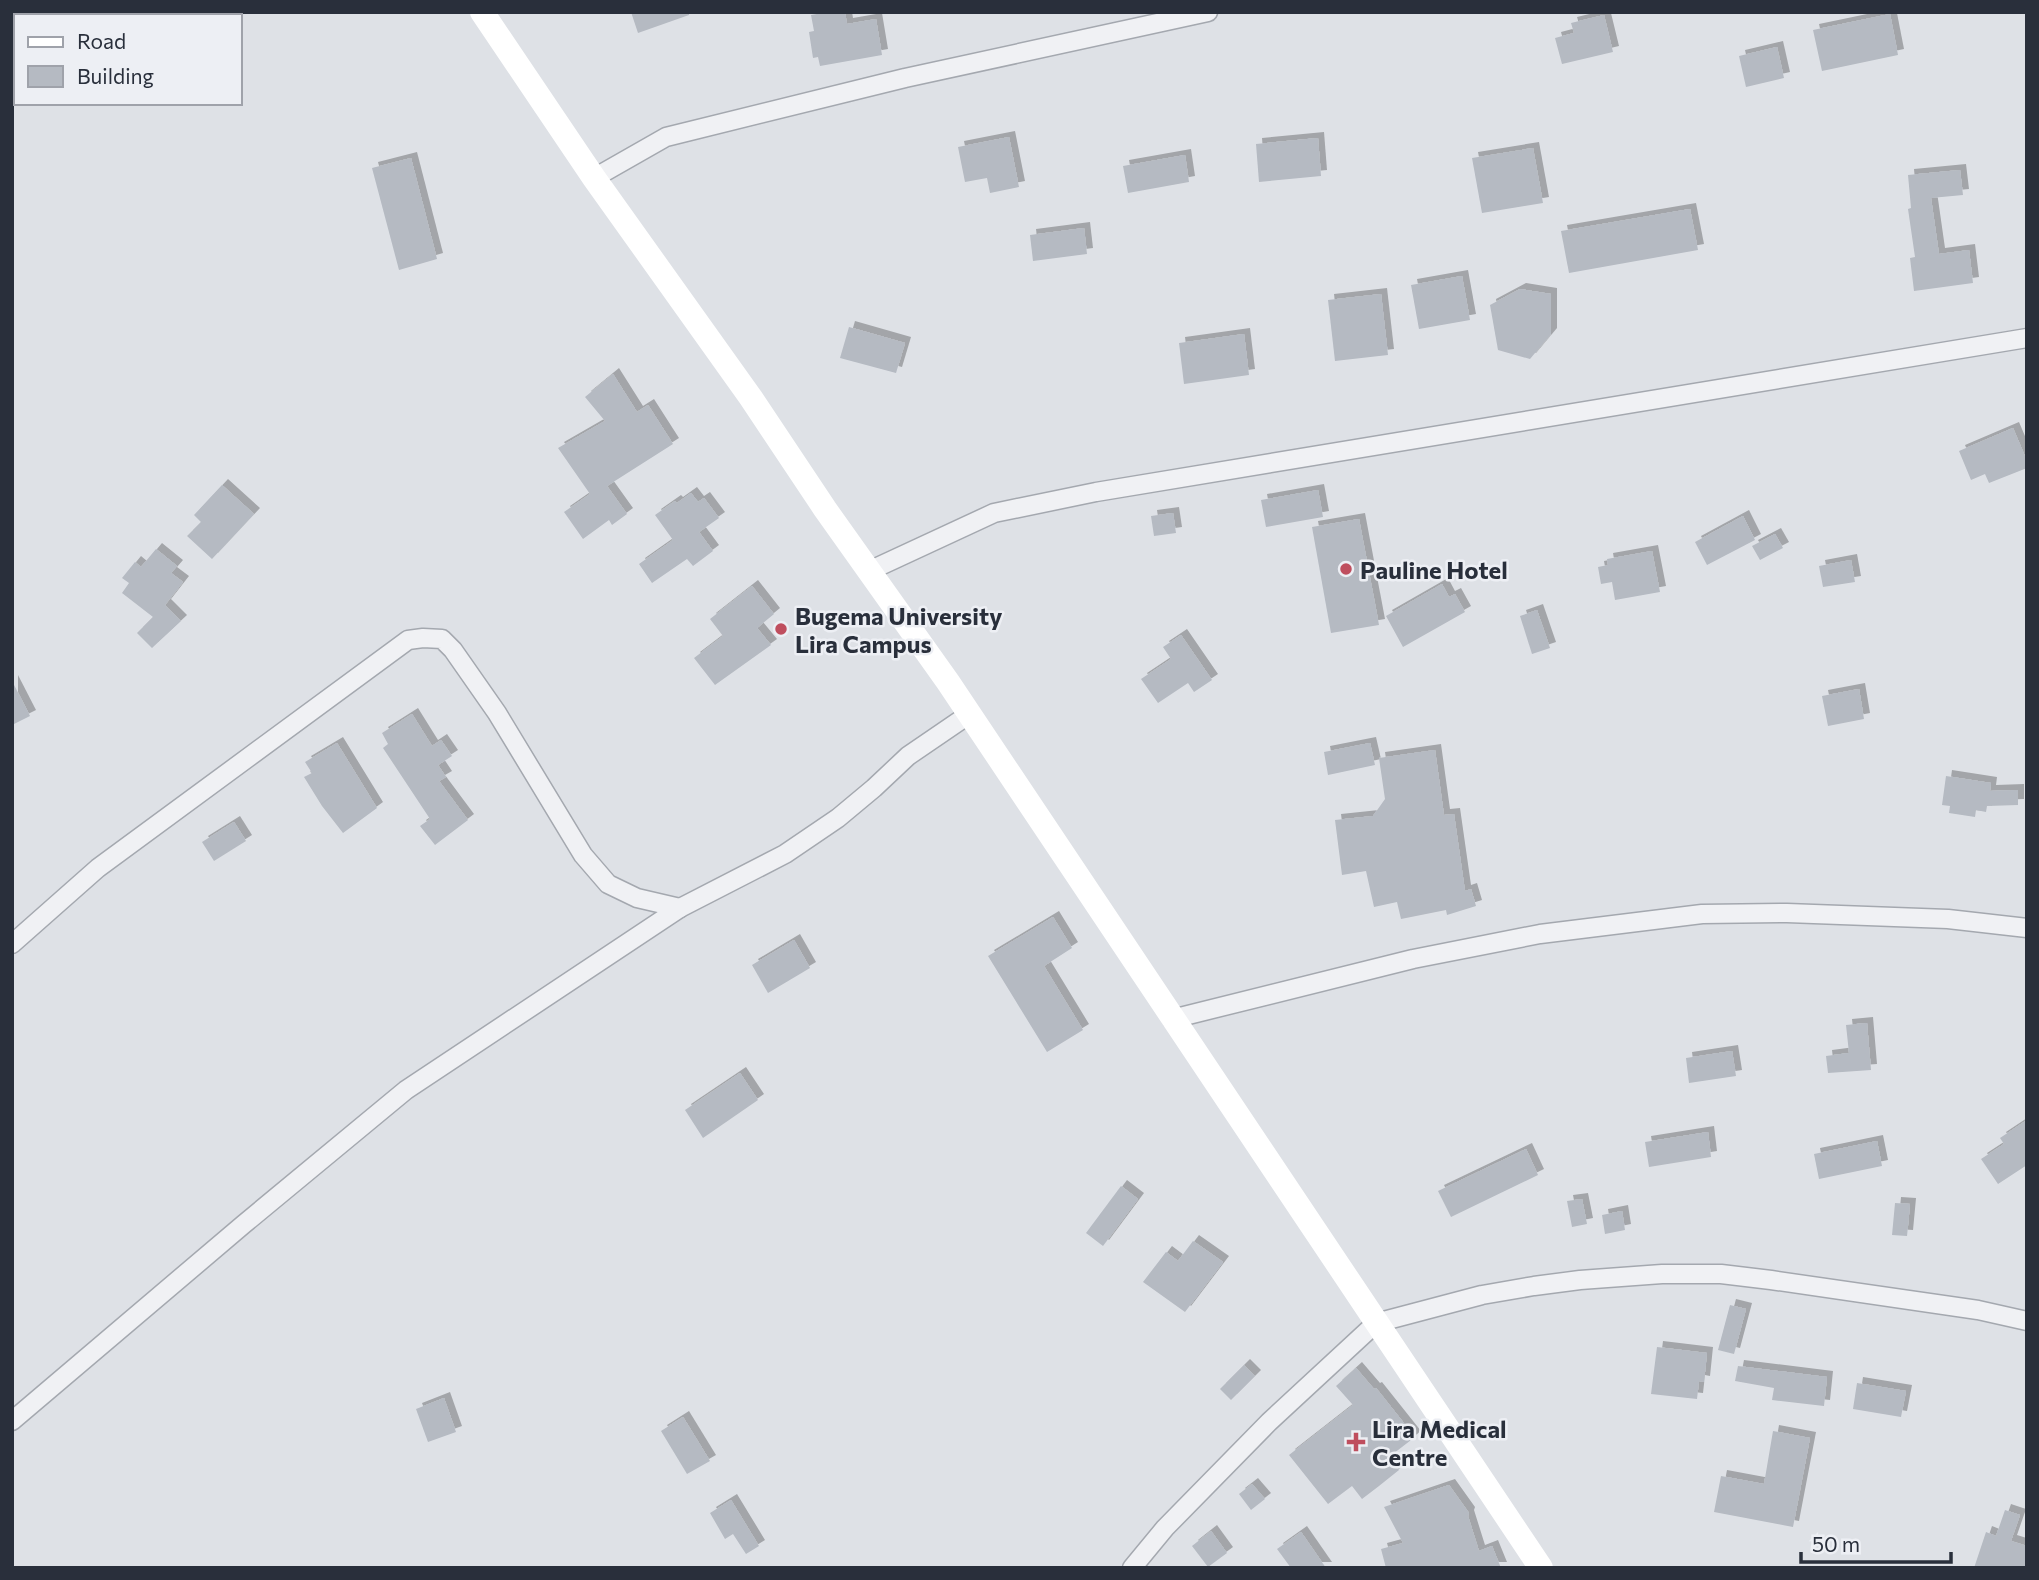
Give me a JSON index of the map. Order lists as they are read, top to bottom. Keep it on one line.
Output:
{"places":{"other":["Pauline Hotel","Bugema University Lira Campus"],"health":["Lira Medical Centre"]},"legend":["Road","Building"],"scale_bar":"50 m"}
